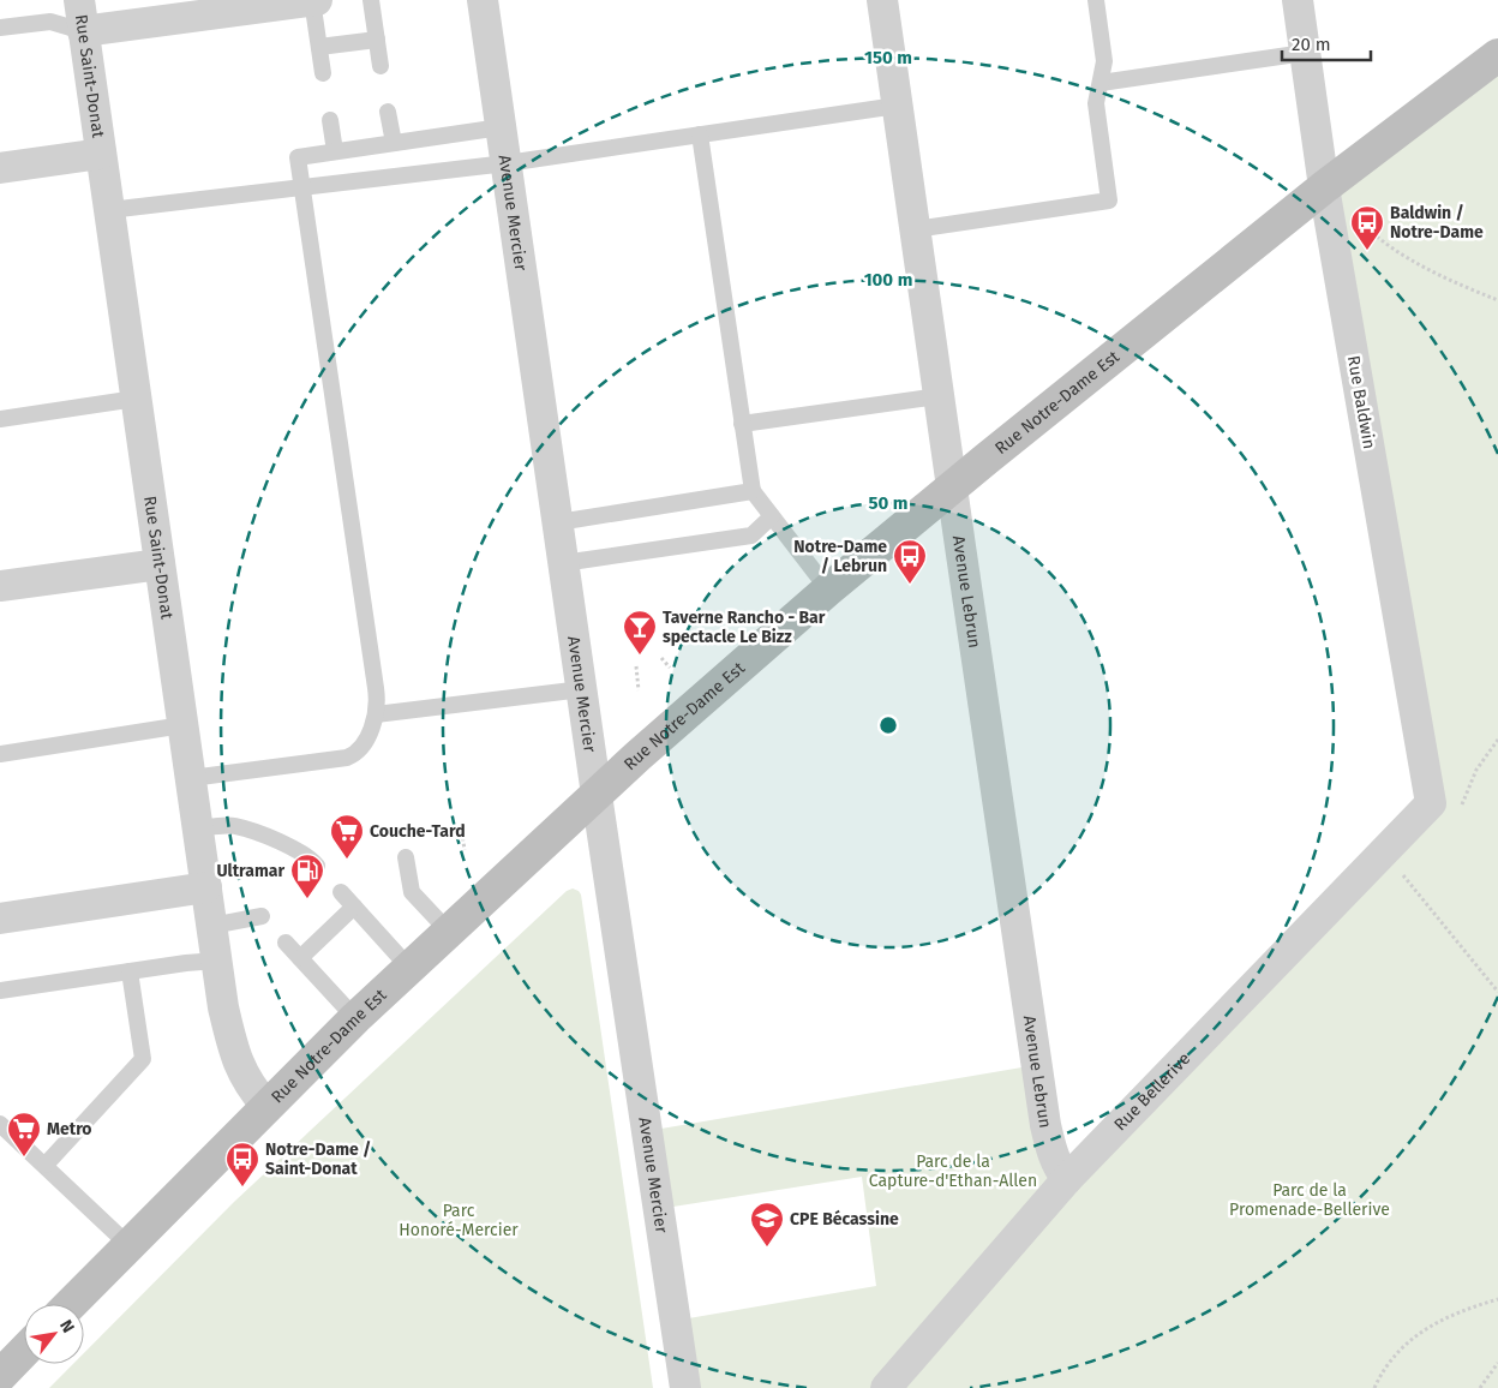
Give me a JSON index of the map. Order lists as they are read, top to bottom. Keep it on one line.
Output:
{"streets":{"main road":["Rue Notre-Dame Est"],"street":["Rue Saint-Donat","Avenue Mercier","Rue Baldwin","Avenue Lebrun","Rue Bellerive"]},"crossings":[["Rue Saint-Donat","Rue Notre-Dame Est"],["Avenue Mercier","Rue Notre-Dame Est"],["Rue Notre-Dame Est","Rue Baldwin"],["Rue Notre-Dame Est","Avenue Lebrun"],["Rue Baldwin","Rue Bellerive"],["Avenue Lebrun","Rue Bellerive"]],"parks":["Parc de la Capture-d'Ethan-Allen","Parc de la Promenade-Bellerive","Parc Honoré-Mercier"],"places":{"bus stop":["Baldwin / Notre-Dame","Notre-Dame / Lebrun","Notre-Dame / Saint-Donat"],"bar":["Taverne Rancho - Bar spectacle Le Bizz"],"supermarket":["Couche-Tard","Metro"],"fuel station":["Ultramar"],"school or university":["CPE Bécassine"]},"scale_bar":"20 m","north":"top right","rings":["150 m","100 m","50 m"]}
